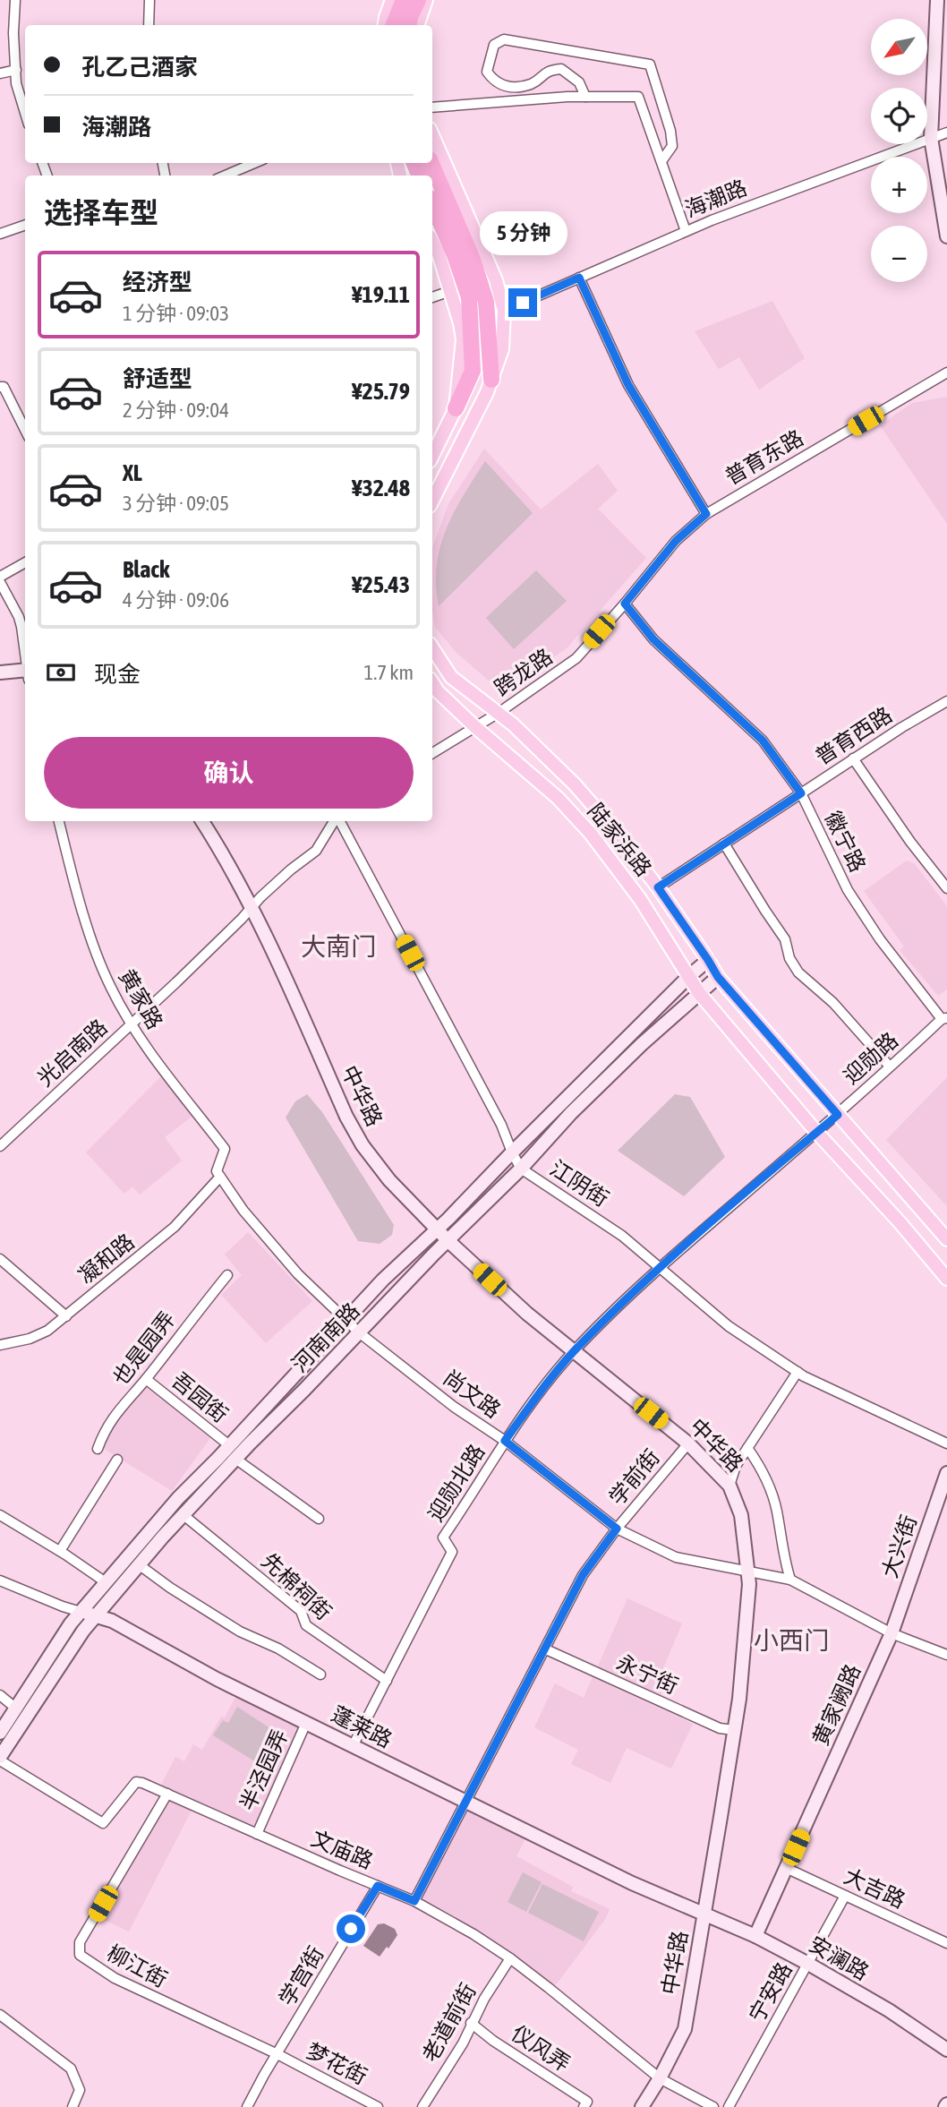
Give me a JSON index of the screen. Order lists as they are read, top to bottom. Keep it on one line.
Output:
{"streets":{"main road":["陆家浜路"],"street":["海潮路","普育东路","跨龙路","普育西路","徽宁路","黄家路","光启南路","迎勋路","中华路","江阴街","凝和路","河南南路","也是园弄","尚文路","吾园街","学前街","迎勋北路","大兴街","先棉祠街","永宁街","黄家阙路","蓬莱路","半泾园弄","文庙路","大吉路","安澜路","柳江街","学宫街","宁安路","老道前街","仪风弄","梦花街"]},"crossings":[["普育东路","跨龙路"],["普育东路","徽宁路"],["跨龙路","陆家浜路"],["跨龙路","徽宁路"],["普育西路","陆家浜路"],["普育西路","徽宁路"],["陆家浜路","迎勋路"],["陆家浜路","河南南路"],["徽宁路","迎勋路"],["黄家路","光启南路"],["黄家路","凝和路"],["黄家路","尚文路"],["光启南路","中华路"],["迎勋路","中华路"],["迎勋路","江阴街"],["迎勋路","迎勋北路"],["中华路","河南南路"],["中华路","尚文路"],["中华路","学前街"],["中华路","迎勋北路"],["中华路","永宁街"],["中华路","蓬莱路"],["中华路","文庙路"],["中华路","安澜路"],["江阴街","河南南路"],["凝和路","尚文路"],["河南南路","尚文路"],["河南南路","吾园街"],["河南南路","先棉祠街"],["河南南路","蓬莱路"],["河南南路","文庙路"],["也是园弄","吾园街"],["尚文路","学前街"],["尚文路","迎勋北路"],["学前街","永宁街"],["学前街","蓬莱路"],["学前街","文庙路"],["迎勋北路","先棉祠街"],["迎勋北路","蓬莱路"],["大兴街","黄家阙路"],["黄家阙路","大吉路"],["黄家阙路","安澜路"],["蓬莱路","半泾园弄"],["蓬莱路","安澜路"],["半泾园弄","文庙路"],["文庙路","柳江街"],["文庙路","学宫街"],["文庙路","老道前街"],["大吉路","宁安路"],["安澜路","宁安路"],["柳江街","学宫街"],["柳江街","梦花街"],["学宫街","梦花街"],["老道前街","仪风弄"]],"districts":["大南门","小西门"],"north":"bottom left","page":{"map_buttons":["+","−"],"banner":["孔乙己酒家","海潮路"],"heading":"选择车型","bubble":"5 分钟","list":[{"name":"经济型","note":"1 分钟 · 09:03","value":"¥19.11"},{"name":"舒适型","note":"2 分钟 · 09:04","value":"¥25.79"},{"name":"XL","note":"3 分钟 · 09:05","value":"¥32.48"},{"name":"Black","note":"4 分钟 · 09:06","value":"¥25.43"}],"pay":["现金","1.7 km"],"buttons":"确认"}}
